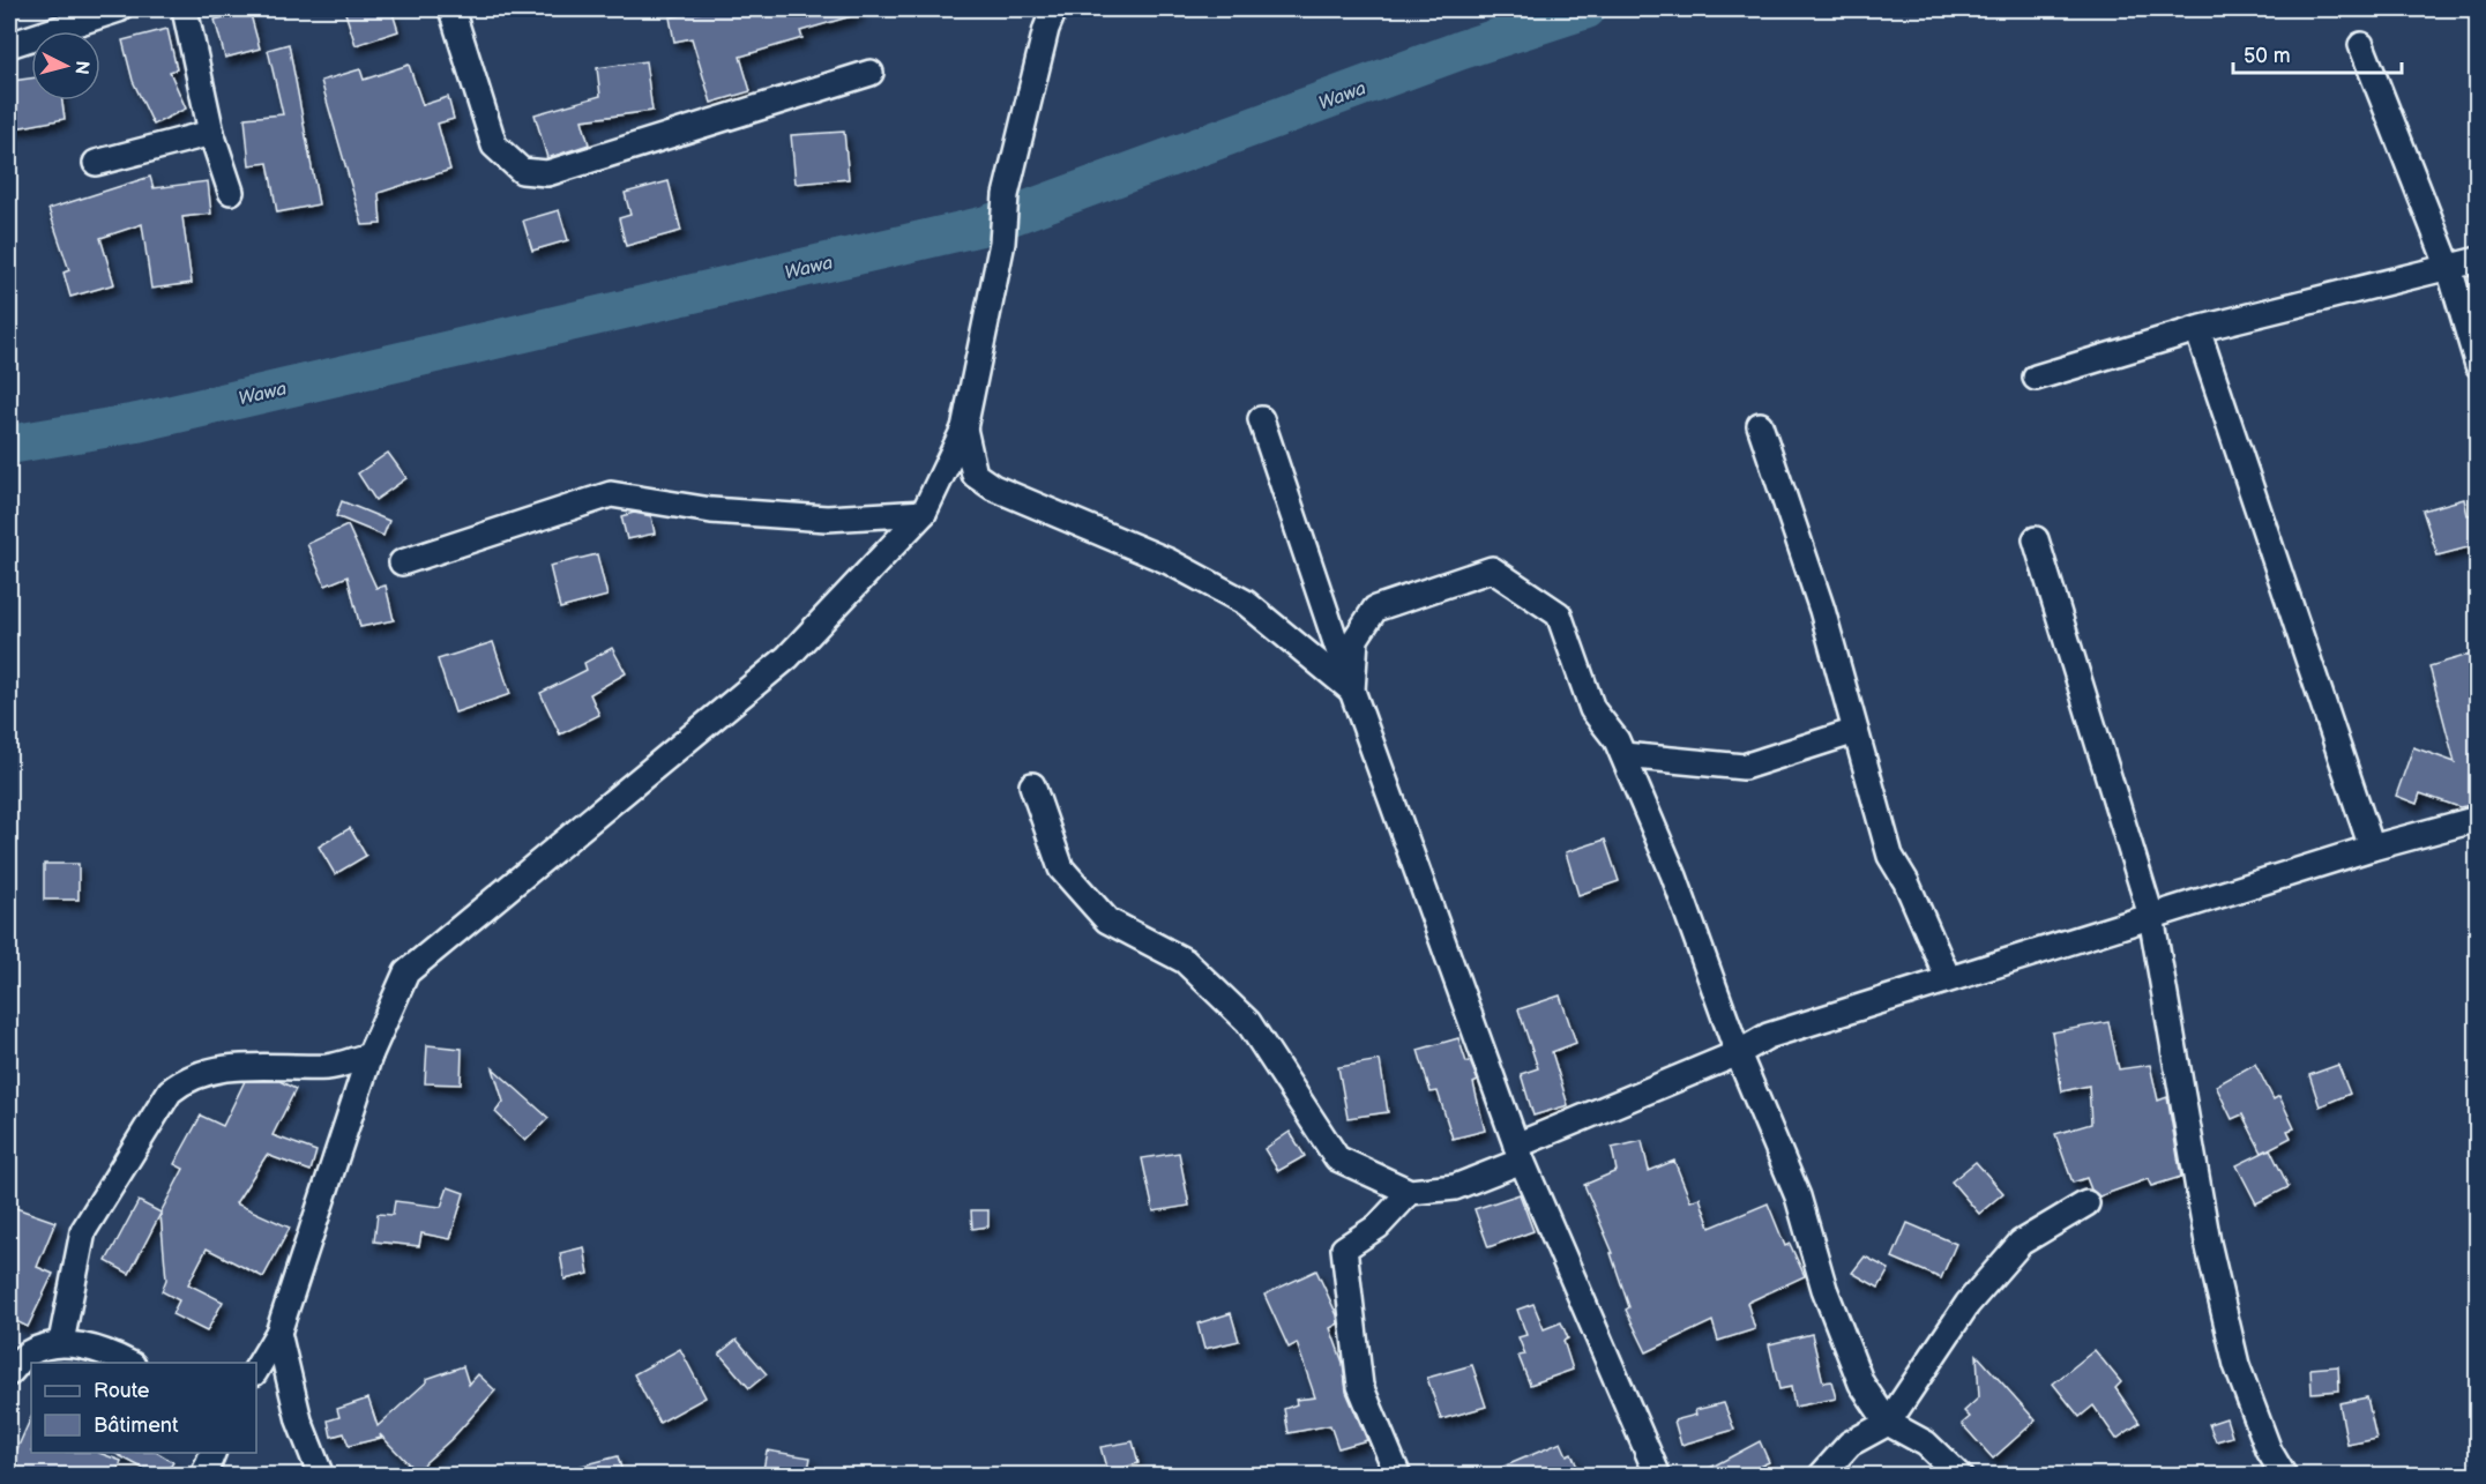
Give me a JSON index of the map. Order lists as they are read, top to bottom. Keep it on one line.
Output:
{"water":["Wawa"],"legend":["Route","Bâtiment"],"scale_bar":"50 m","north":"right"}
